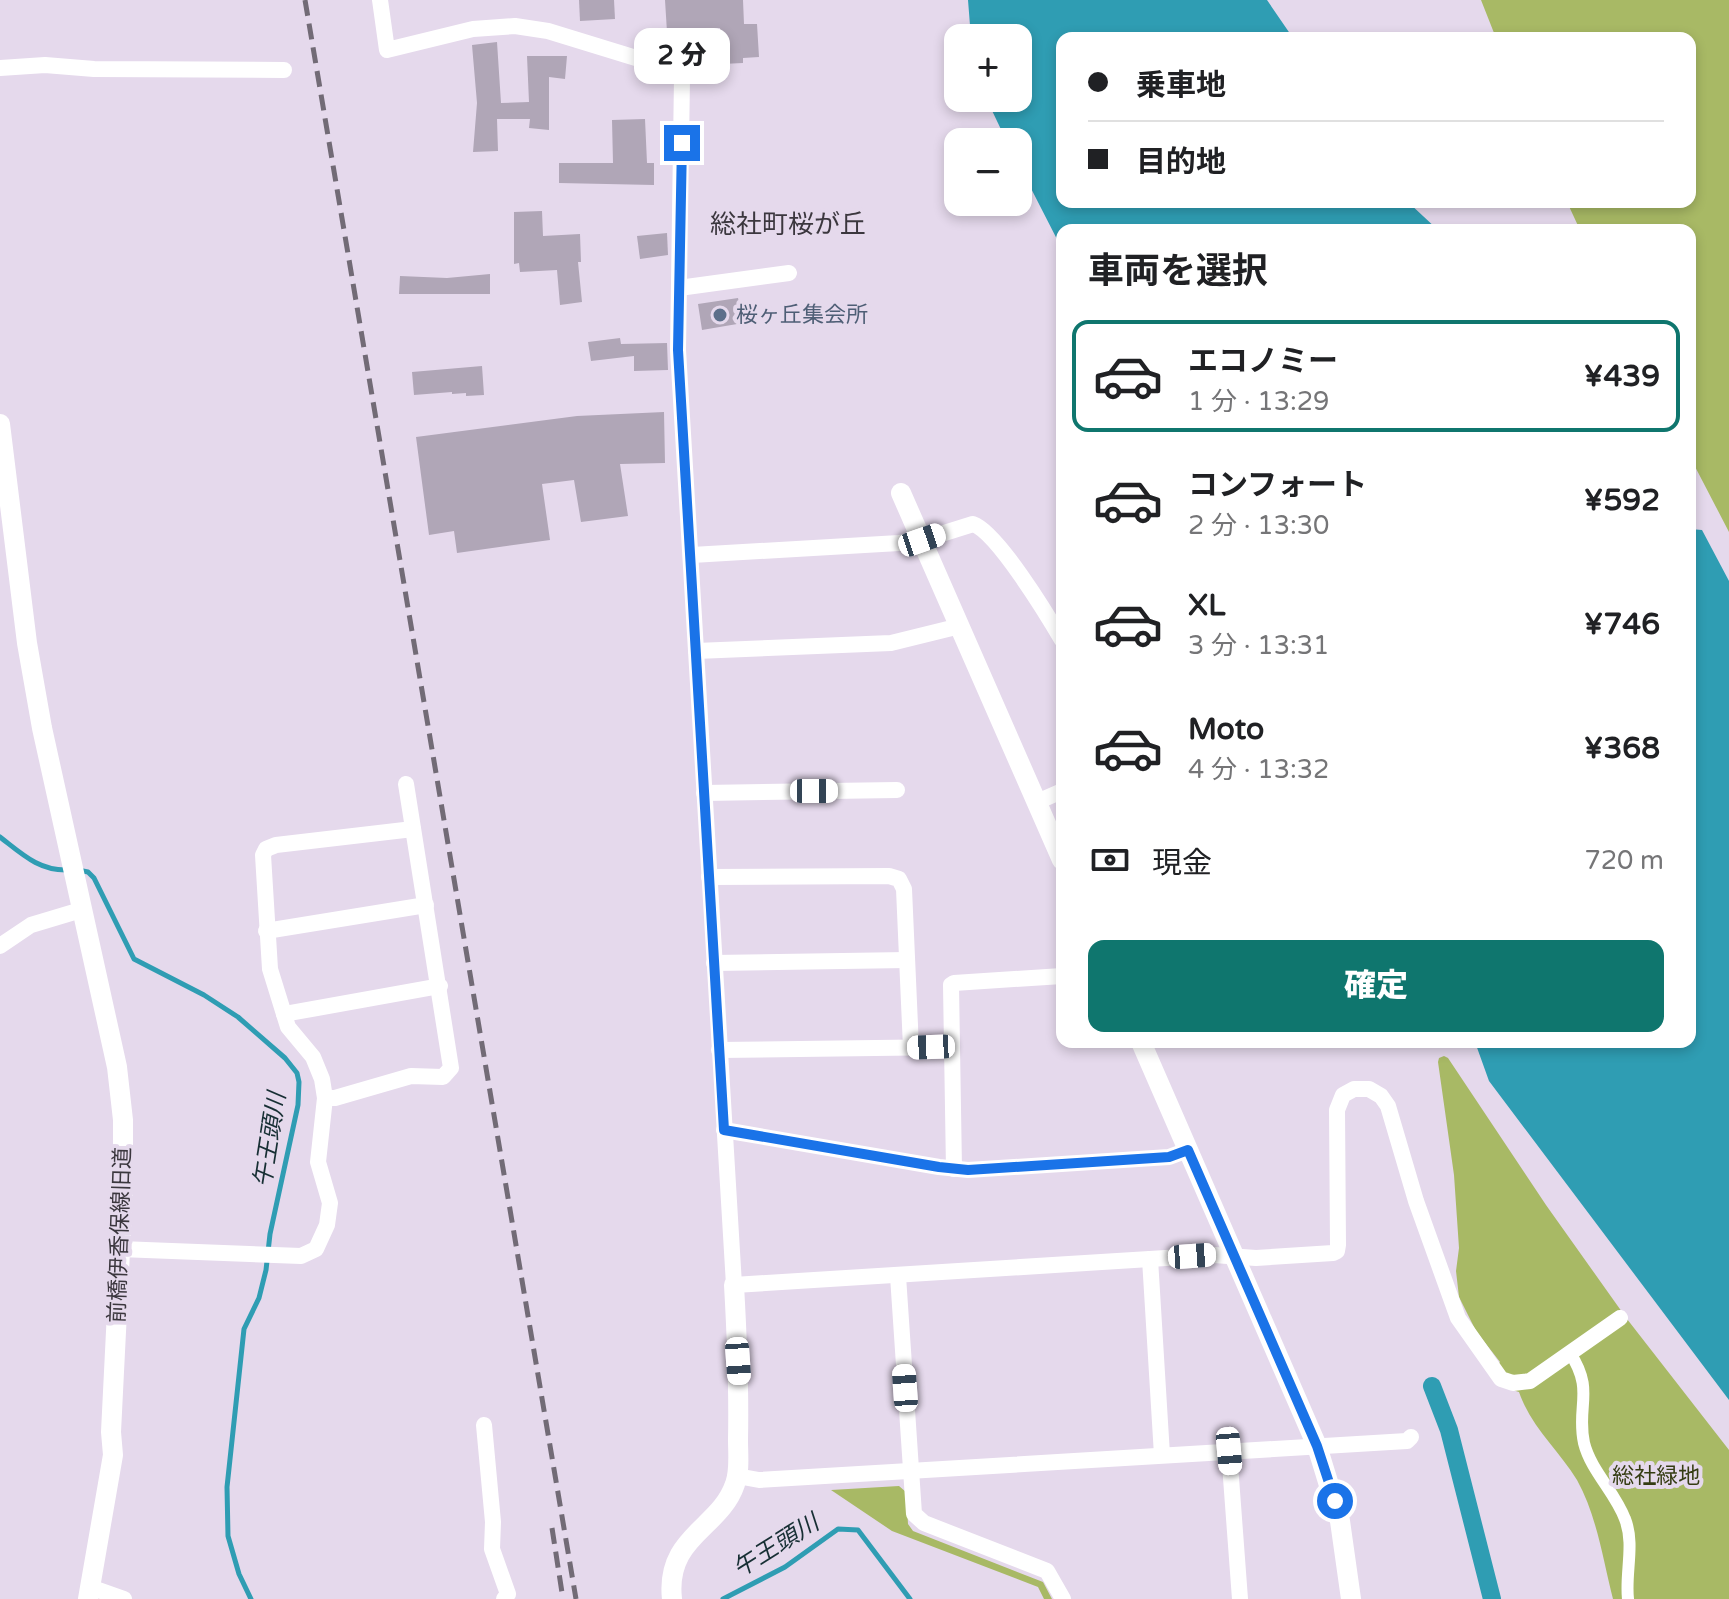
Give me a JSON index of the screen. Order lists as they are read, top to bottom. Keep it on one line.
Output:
{"streets":{"street":["前橋伊香保線旧道"]},"districts":["総社町桜が丘"],"water":["午王頭川"],"parks":["総社緑地"],"places":["桜ヶ丘集会所"],"page":{"map_buttons":["+","−"],"bubble":"2 分","banner":["乗車地","目的地"],"heading":"車両を選択","list":[{"name":"エコノミー","note":"1 分 · 13:29","value":"¥439"},{"name":"コンフォート","note":"2 分 · 13:30","value":"¥592"},{"name":"XL","note":"3 分 · 13:31","value":"¥746"},{"name":"Moto","note":"4 分 · 13:32","value":"¥368"}],"pay":["現金","720 m"],"buttons":"確定"}}
